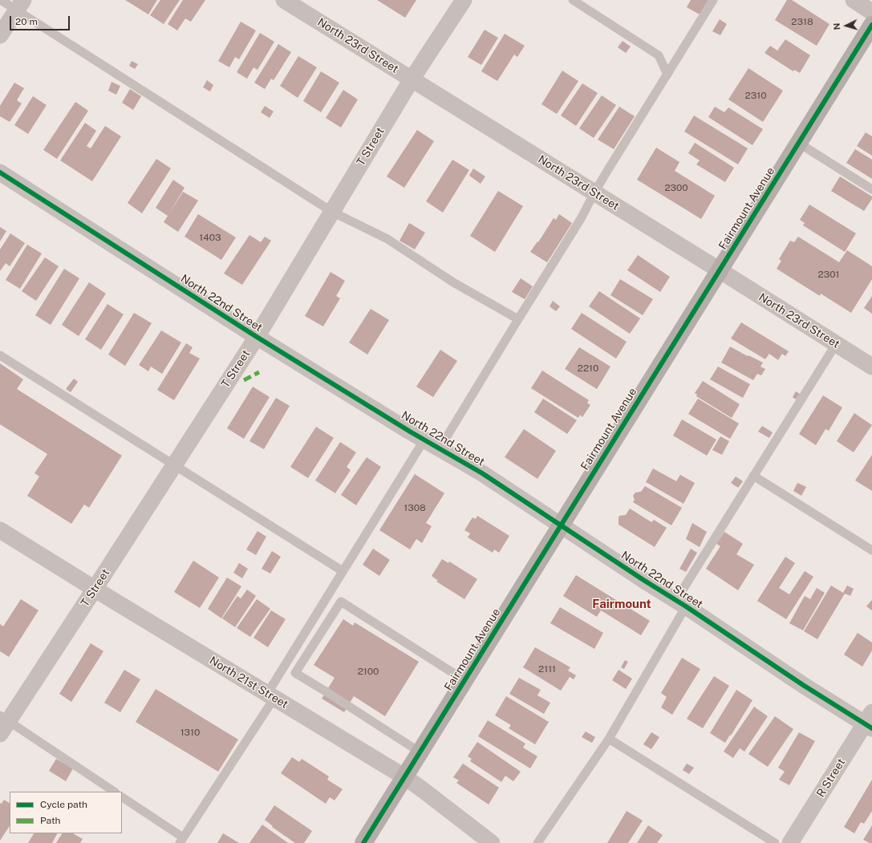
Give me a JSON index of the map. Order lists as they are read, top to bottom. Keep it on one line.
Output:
{"streets":{"main road":["Fairmount Avenue"],"street":["North 23rd Street","T Street","North 22nd Street","North 21st Street","R Street"]},"crossings":[["North 23rd Street","T Street"],["North 23rd Street","Fairmount Avenue"],["T Street","North 22nd Street"],["T Street","North 21st Street"],["Fairmount Avenue","North 22nd Street"],["Fairmount Avenue","North 21st Street"],["North 22nd Street","R Street"]],"districts":["Fairmount"],"house_numbers":["2318","2310","2300","1403","2301","2210","1308","2111","2100","1310"],"legend":["Cycle path","Path"],"scale_bar":"20 m","north":"left"}
